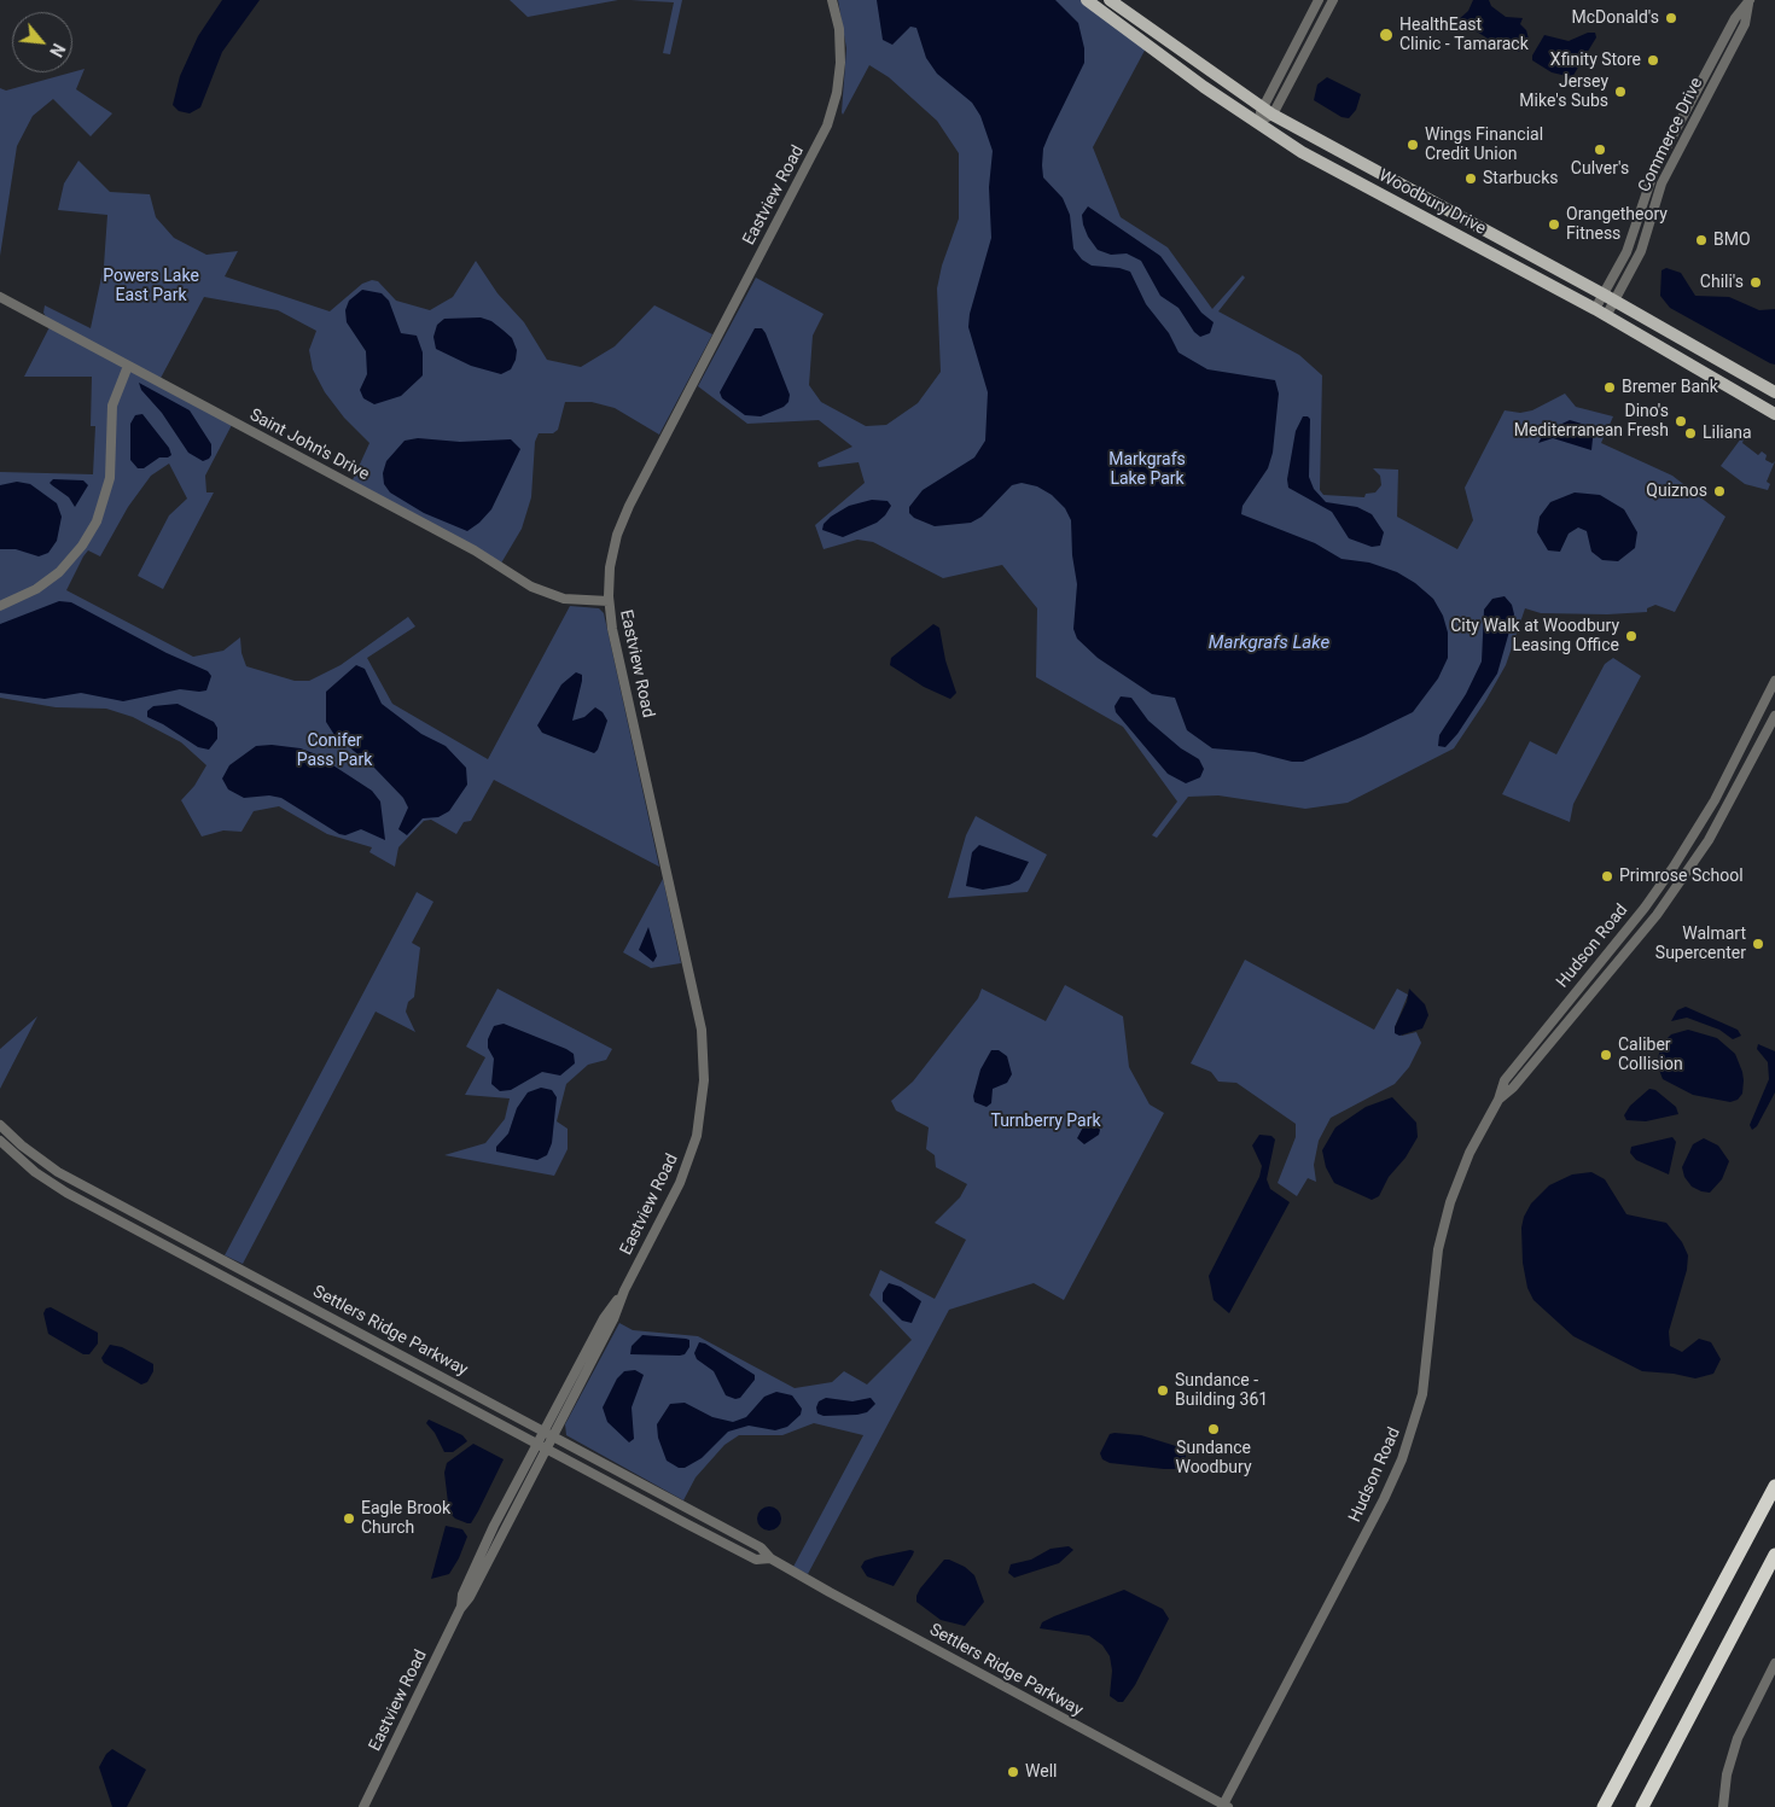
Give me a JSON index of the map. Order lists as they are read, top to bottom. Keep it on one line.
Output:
{"streets":{"main road":["Woodbury Drive"],"street":["Commerce Drive","Eastview Road","Saint John's Drive","Hudson Road","Settlers Ridge Parkway"]},"crossings":[["Commerce Drive","Woodbury Drive"],["Eastview Road","Saint John's Drive"],["Eastview Road","Settlers Ridge Parkway"],["Hudson Road","Settlers Ridge Parkway"]],"water":["Markgrafs Lake"],"parks":["Powers Lake East Park","Markgrafs Lake Park","Conifer Pass Park","Turnberry Park"],"places":["McDonald's","HealthEast Clinic - Tamarack","Xfinity Store","Jersey Mike's Subs","Wings Financial Credit Union","Culver's","Starbucks","Orangetheory Fitness","BMO","Chili's","Bremer Bank","Dino's Mediterranean Fresh","Liliana","Quiznos","City Walk at Woodbury Leasing Office","Primrose School","Walmart Supercenter","Caliber Collision","Sundance - Building 361","Sundance Woodbury","Eagle Brook Church","Well"],"north":"bottom right"}
